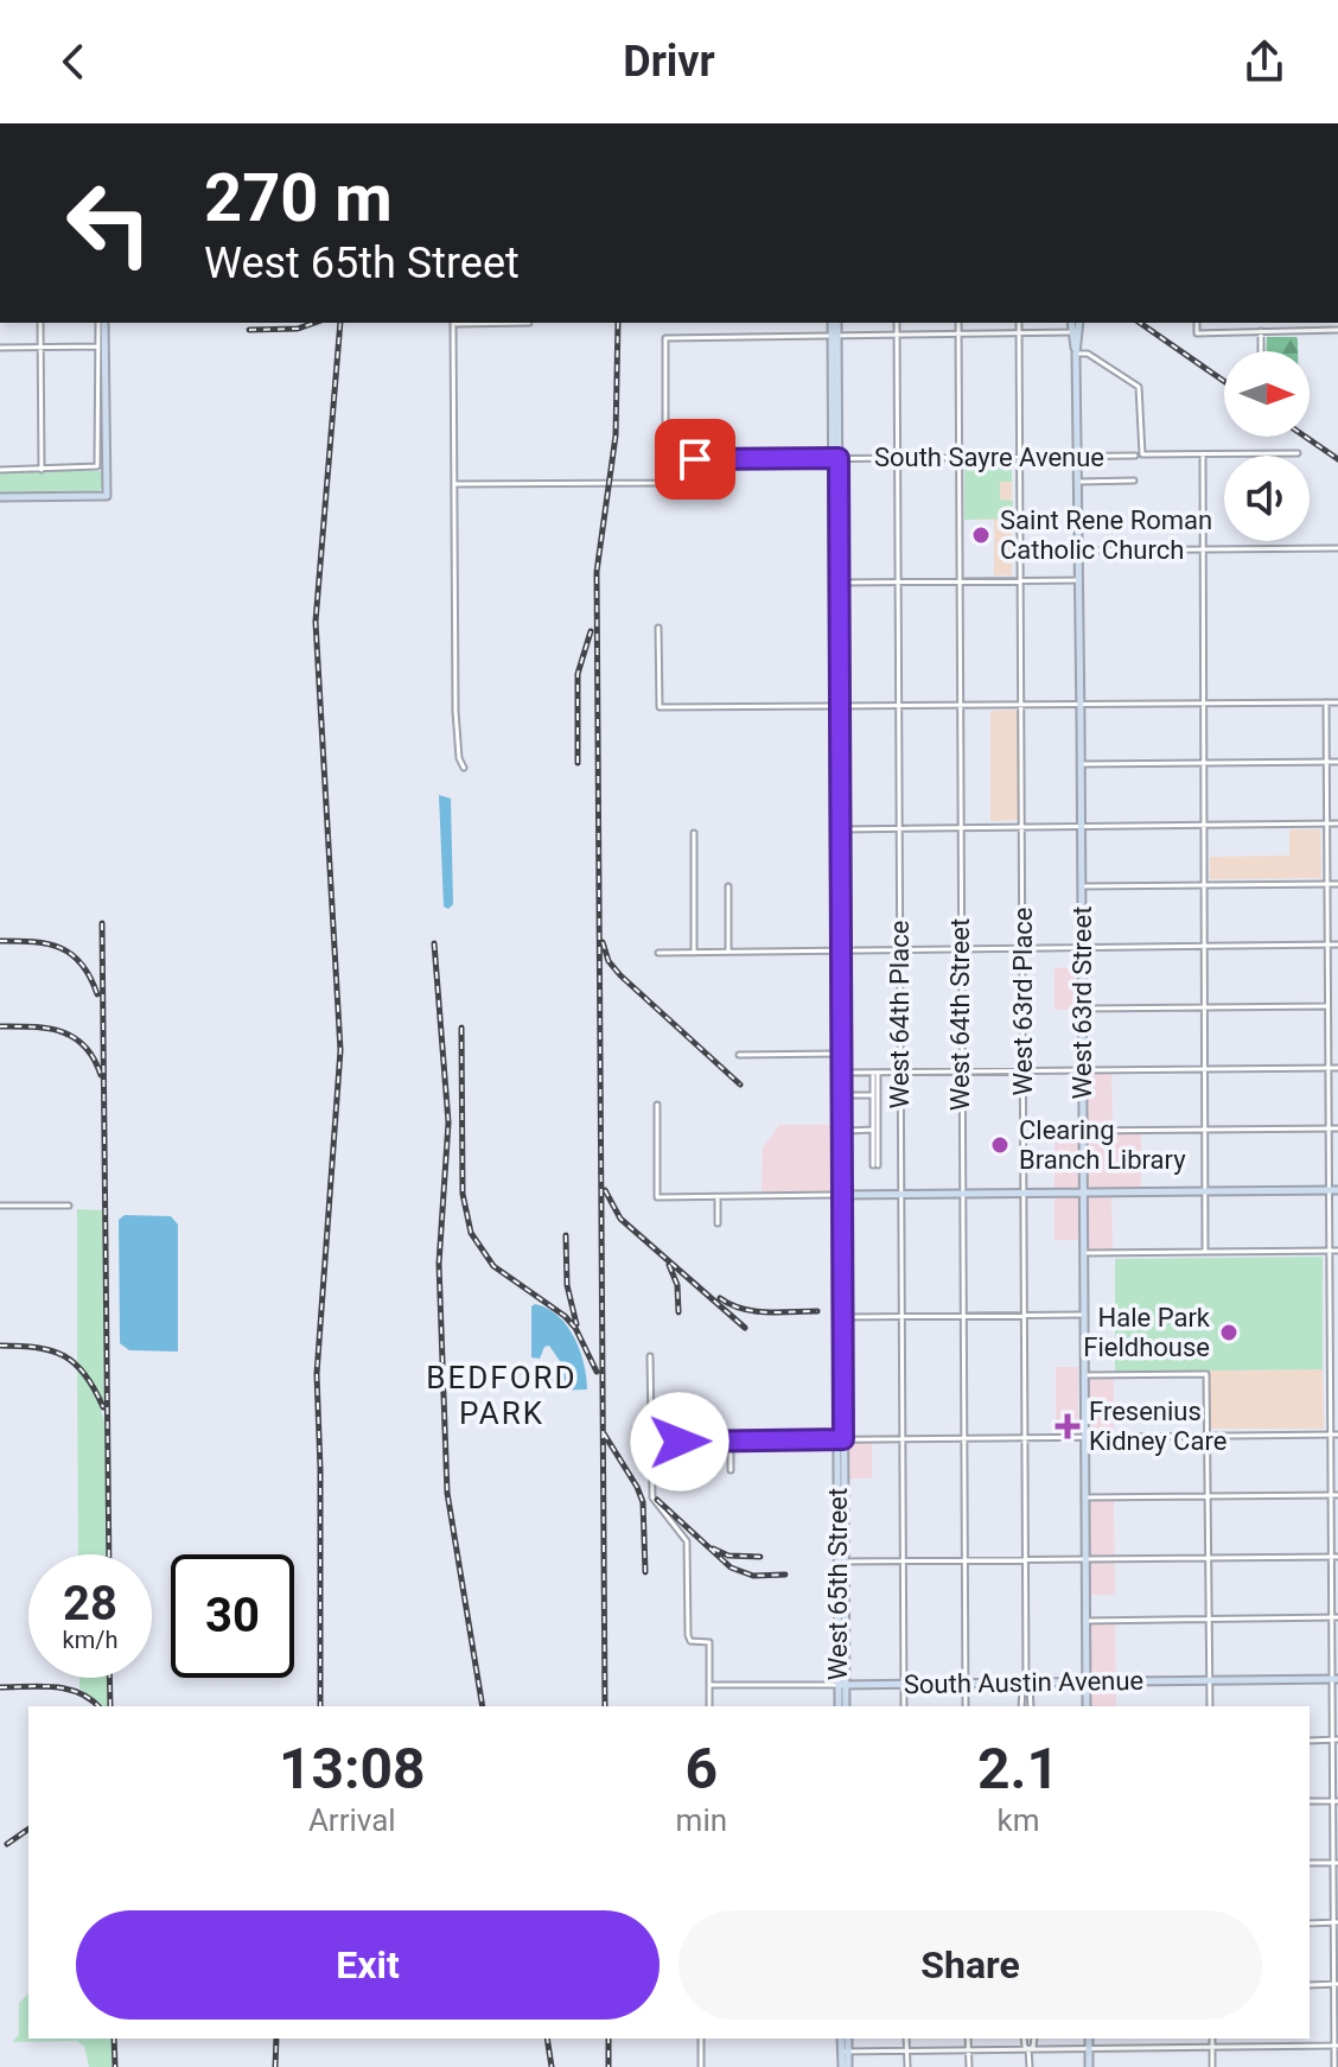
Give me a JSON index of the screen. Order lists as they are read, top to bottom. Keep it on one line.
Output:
{"streets":{"street":["South Sayre Avenue","West 63rd Place","West 63rd Street","West 64th Place","West 64th Street","West 65th Street","South Austin Avenue"]},"crossings":[["South Sayre Avenue","West 63rd Place"],["South Sayre Avenue","West 63rd Street"],["South Sayre Avenue","West 64th Place"],["South Sayre Avenue","West 64th Street"],["South Sayre Avenue","West 65th Street"],["West 63rd Place","South Austin Avenue"],["West 63rd Street","South Austin Avenue"],["West 64th Place","South Austin Avenue"],["West 64th Street","South Austin Avenue"],["West 65th Street","South Austin Avenue"]],"districts":["BEDFORD PARK"],"places":{"other":["Saint Rene Roman Catholic Church","Clearing Branch Library","Hale Park Fieldhouse"],"health":["Fresenius Kidney Care"]},"north":"right","page":{"header":"Drivr","turn":["270 m","West 65th Street"],"speed":"28 km/h","limit":"30","eta":["13:08","Arrival","6","min","2.1","km"],"buttons":["Exit","Share"]}}
